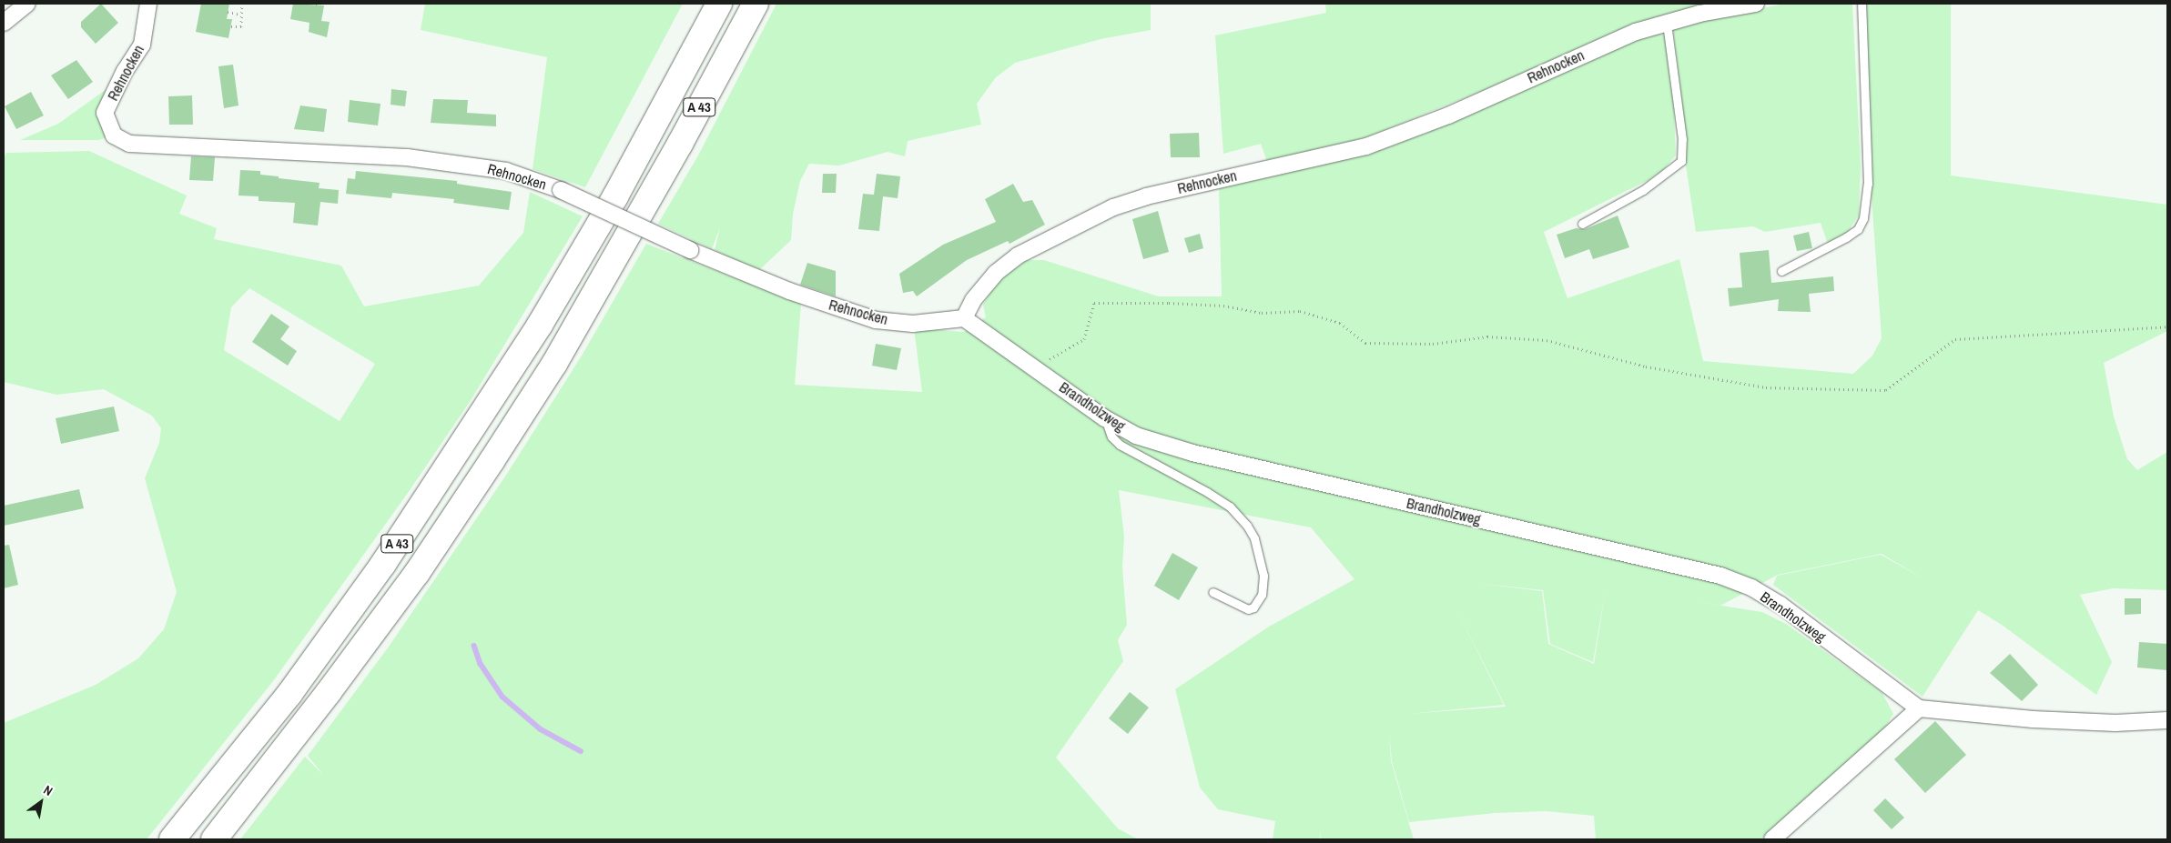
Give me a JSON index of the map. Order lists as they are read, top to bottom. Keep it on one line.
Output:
{"streets":{"highway":["A 43"],"street":["Rehnocken","Brandholzweg"]},"crossings":[["Rehnocken","Brandholzweg"]],"north":"top right"}
